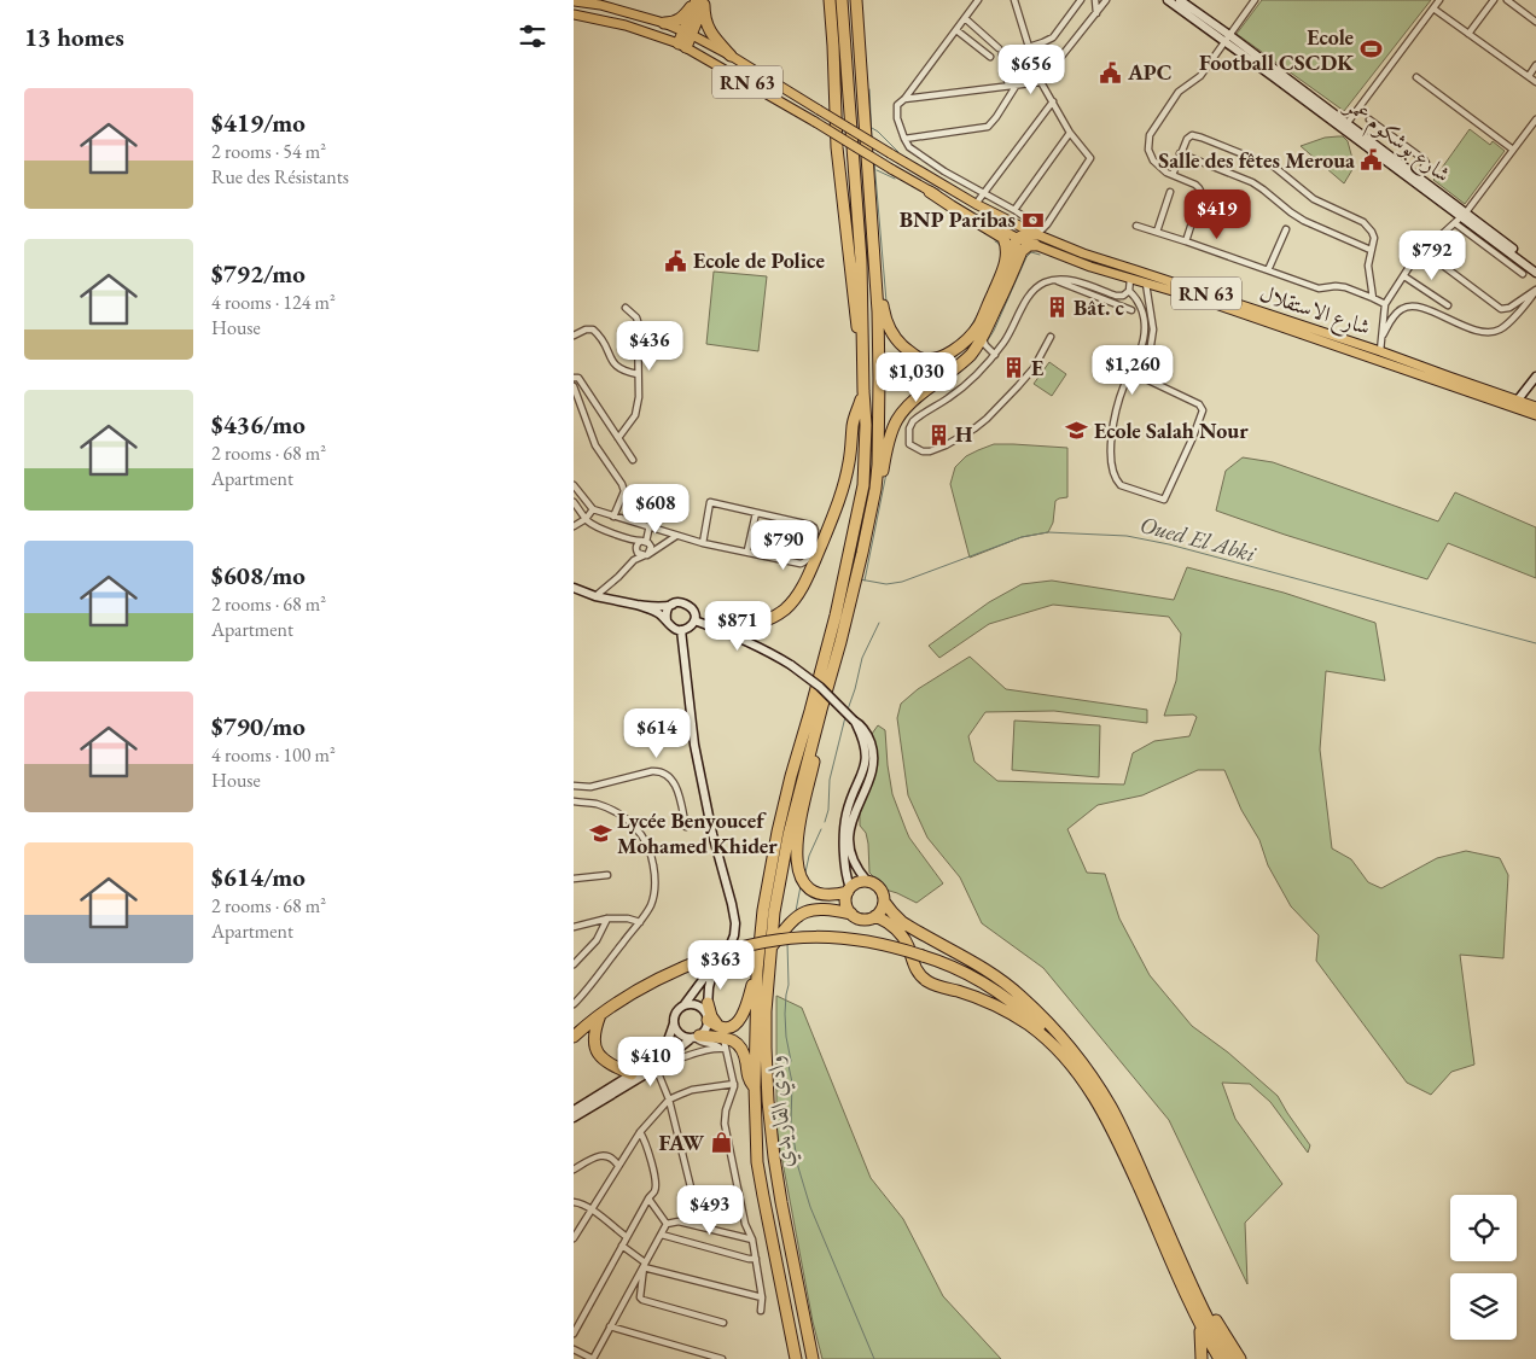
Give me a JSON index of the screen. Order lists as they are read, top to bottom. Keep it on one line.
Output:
{"streets":{"main road":["RN 63","شارع الاستقلال"],"street":["شارع بوشكوم عمر"]},"crossings":[["RN 63","شارع الاستقلال"]],"water":["Oued El Abki","وادي القاريدي"],"places":{"sports":["Ecole Football CSCDK"],"public building":["APC","Salle des fêtes Meroua","Ecole de Police"],"bank":["BNP Paribas"],"building":["Bât. c","E","H"],"school or university":["Ecole Salah Nour","Lycée Benyoucef Mohamed Khider"],"shop":["FAW"]},"page":{"heading":"13 homes","price":["$656","$419","$792","$436","$1,260","$1,030","$608","$790","$871","$614","$363","$410","$493"],"list":[{"name":"$419/mo","note":"2 rooms · 54 m² · Rue des Résistants"},{"name":"$792/mo","note":"4 rooms · 124 m² · House"},{"name":"$436/mo","note":"2 rooms · 68 m² · Apartment"},{"name":"$608/mo","note":"2 rooms · 68 m² · Apartment"},{"name":"$790/mo","note":"4 rooms · 100 m² · House"},{"name":"$614/mo","note":"2 rooms · 68 m² · Apartment"}]}}
